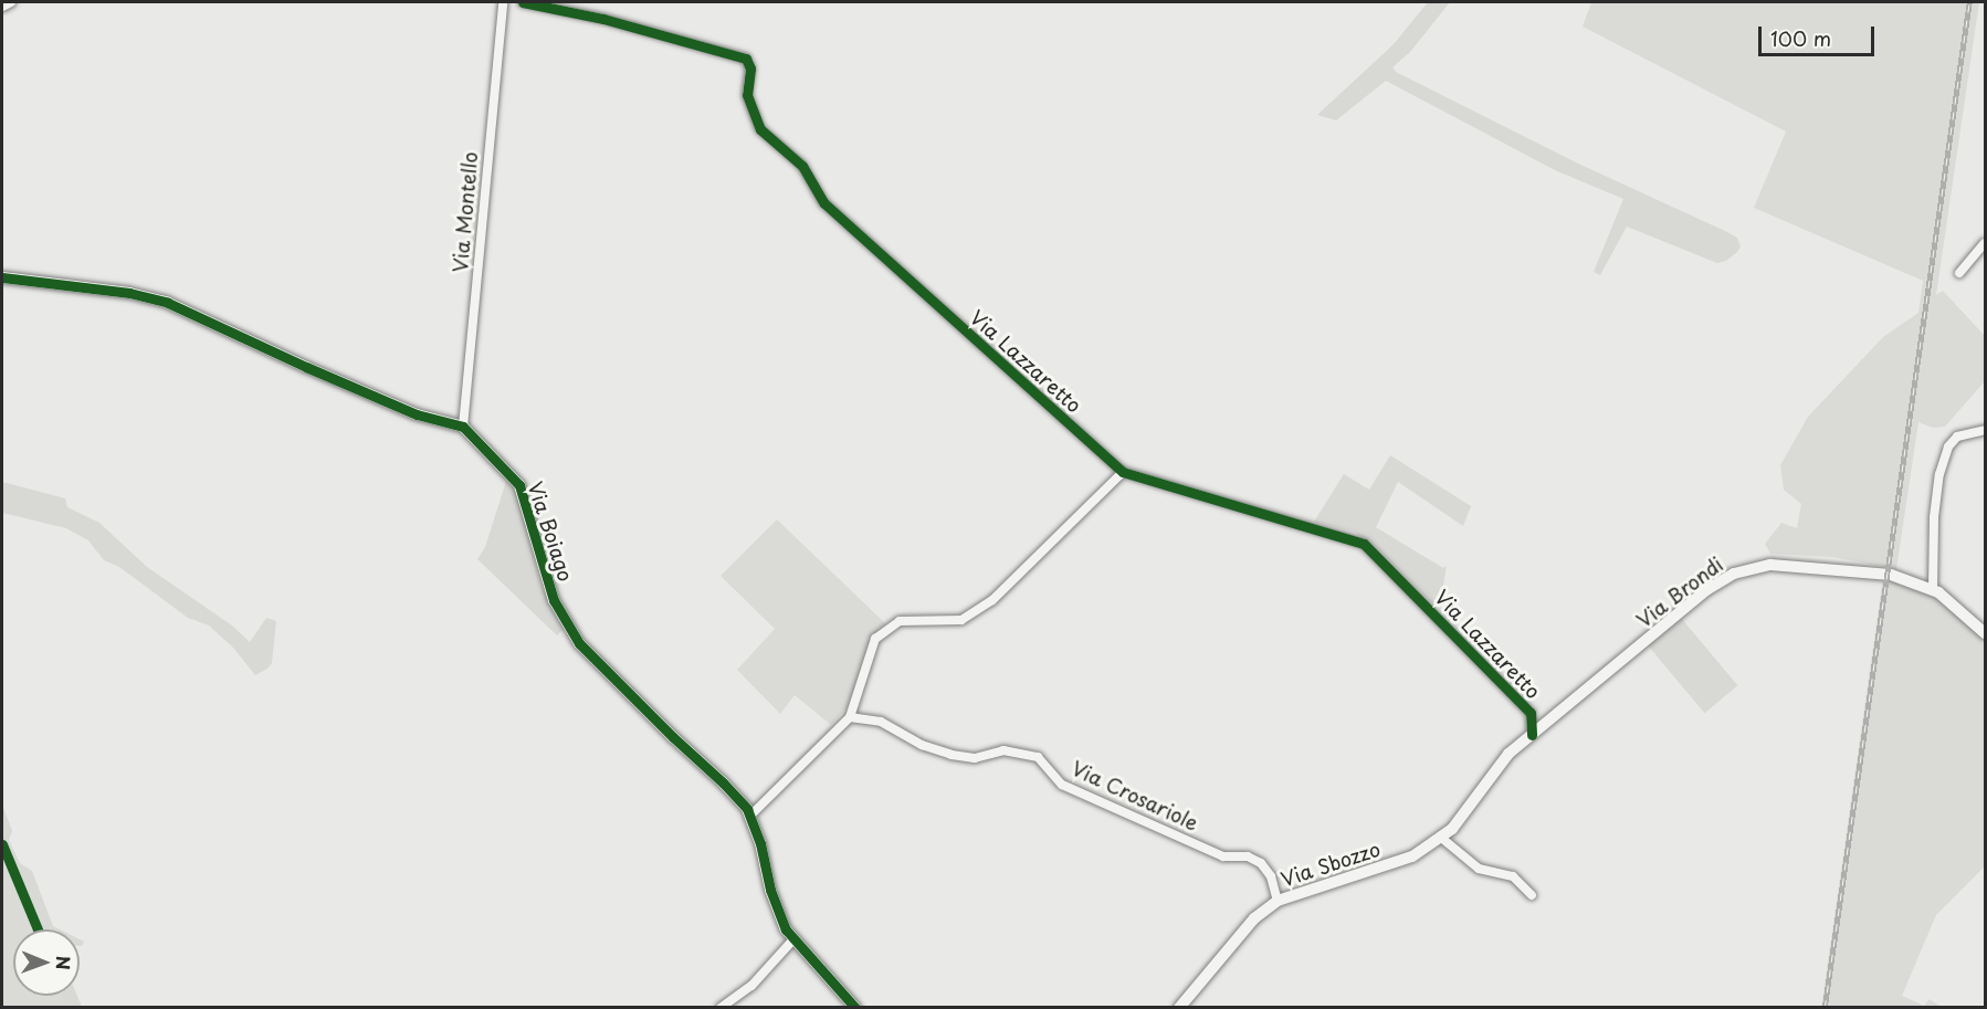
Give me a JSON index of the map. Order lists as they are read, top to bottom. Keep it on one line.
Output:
{"streets":{"street":["Via Montello","Via Lazzaretto","Via Boiago","Via Brondi","Via Crosariole","Via Sbozzo"]},"crossings":[["Via Montello","Via Boiago"],["Via Lazzaretto","Via Brondi"],["Via Brondi","Via Sbozzo"],["Via Crosariole","Via Sbozzo"]],"scale_bar":"100 m","north":"right"}
